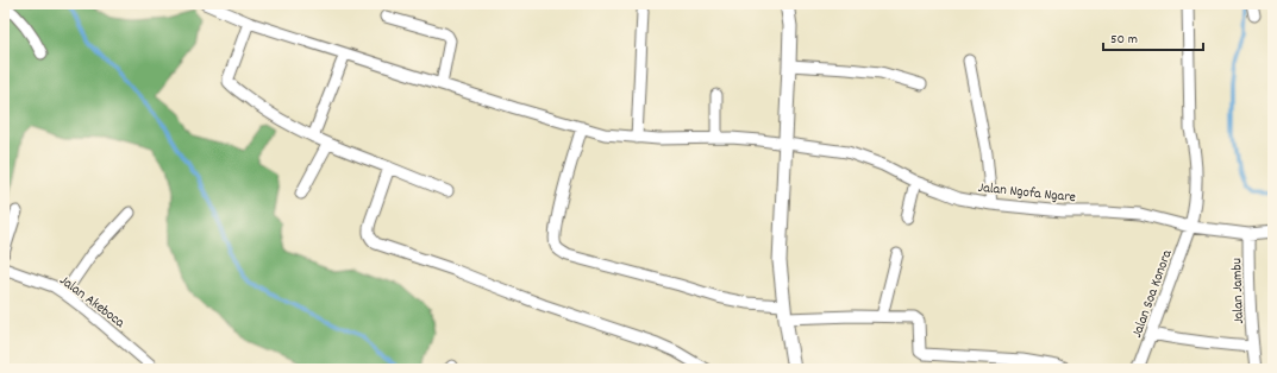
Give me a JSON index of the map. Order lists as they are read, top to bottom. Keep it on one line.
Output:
{"streets":{"street":["Jalan Ngofa Ngare","Jalan Jambu","Jalan Soa Konora","Jalan Akeboca"]},"crossings":[["Jalan Ngofa Ngare","Jalan Jambu"],["Jalan Ngofa Ngare","Jalan Soa Konora"]],"scale_bar":"50 m"}
